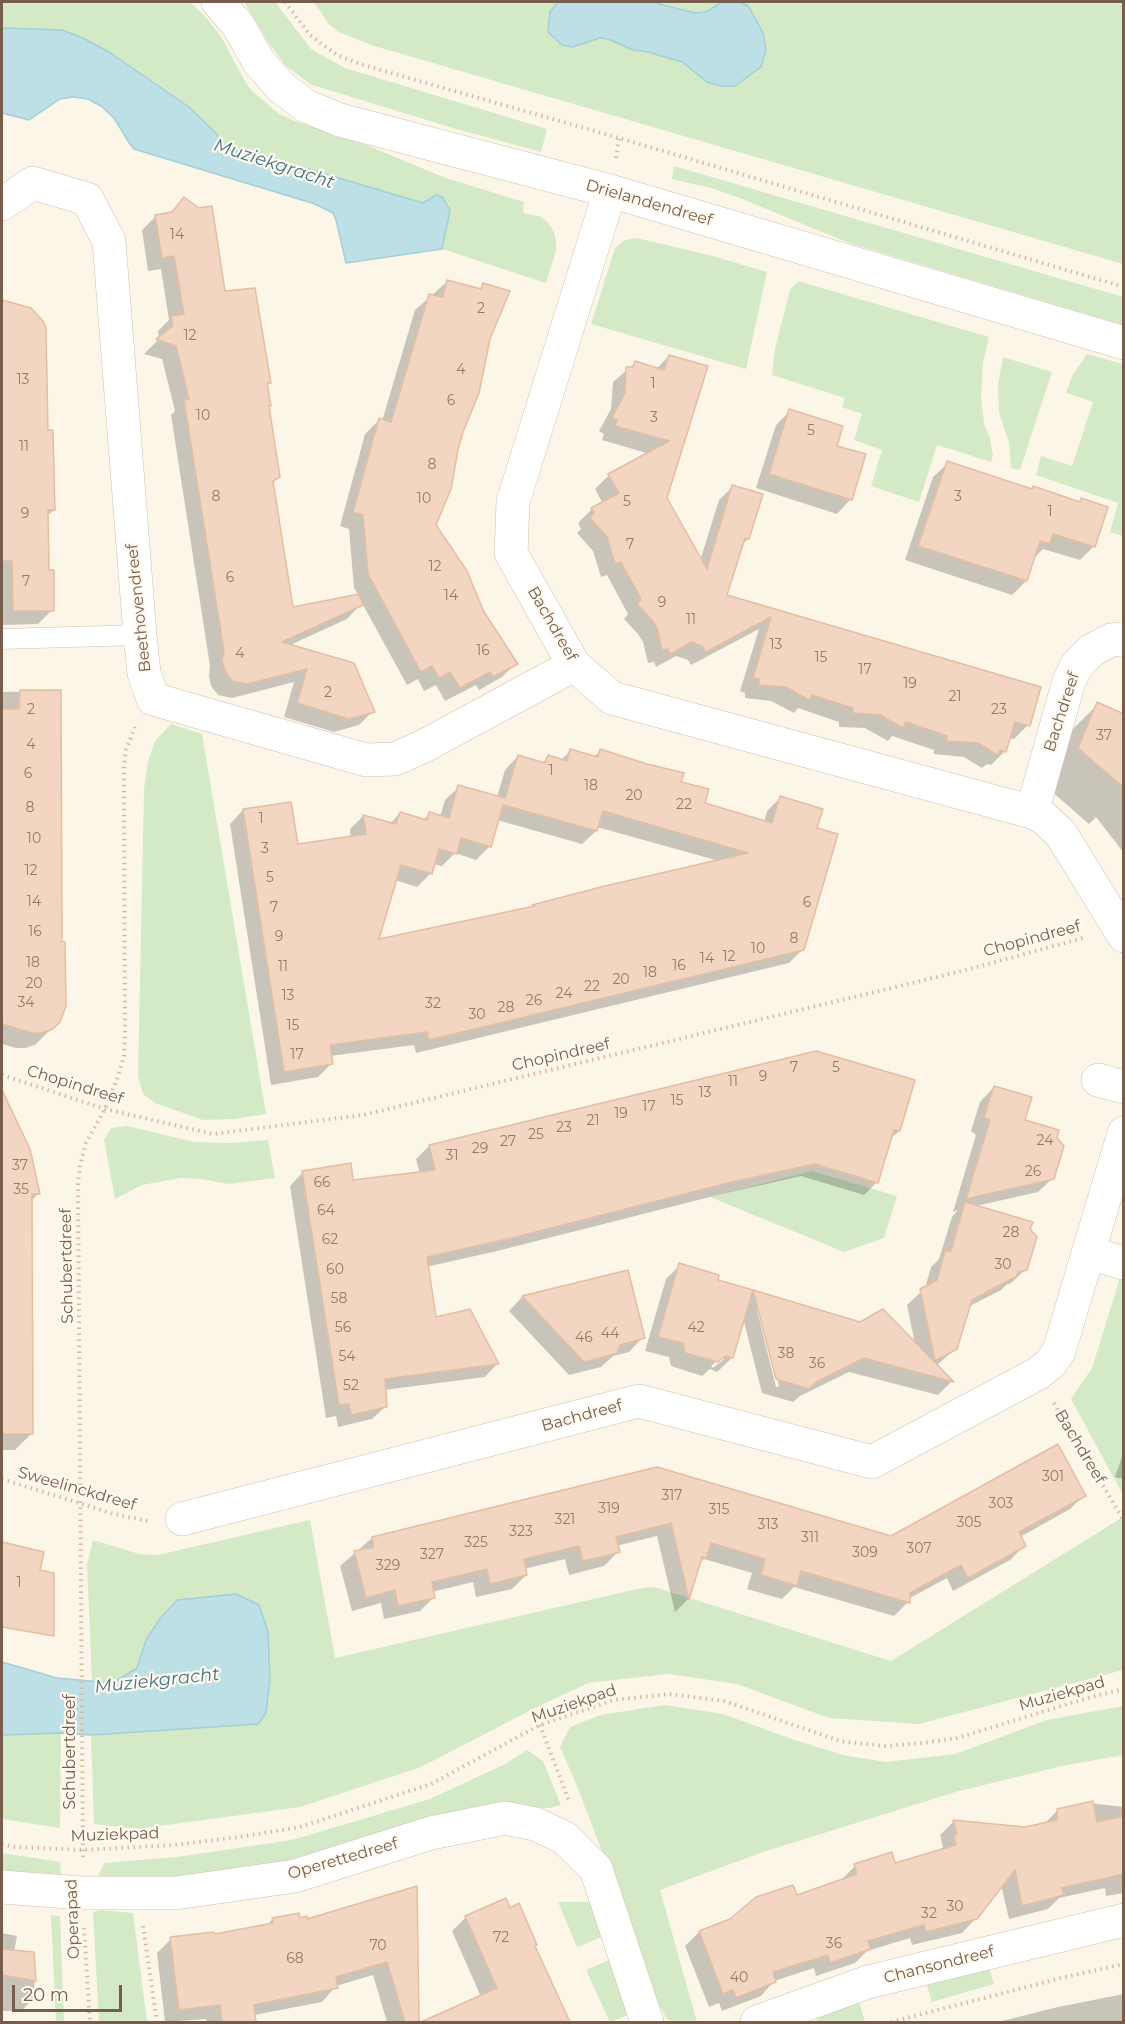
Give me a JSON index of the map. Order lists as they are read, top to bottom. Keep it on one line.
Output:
{"streets":{"street":["Drielandendreef","Beethovendreef","Bachdreef","Operettedreef","Chansondreef"],"path":["Chopindreef","Schubertdreef","Sweelinckdreef","Muziekpad","Operapad"]},"crossings":[["Drielandendreef","Bachdreef"],["Beethovendreef","Schubertdreef"],["Bachdreef","Chopindreef"],["Bachdreef","Sweelinckdreef"],["Chopindreef","Schubertdreef"],["Schubertdreef","Sweelinckdreef"],["Schubertdreef","Muziekpad"],["Schubertdreef","Operapad"],["Muziekpad","Operapad"],["Operettedreef","Operapad"]],"water":["Muziekgracht"],"house_numbers":["14","2","12","4","13","1","6","10","3","5","11","8","8","3","10","5","1","9","7","12","6","7","14","9","11","13","16","4","15","17","19","2","21","2","23","37","4","1","6","18","20","22","8","1","10","3","12","5","14","6","7","16","9","8","10","12","14","18","16","11","18","20","20","22","24","13","26","34","32","28","30","15","17","7","5","9","11","13","15","17","19","21","23","25","24","27","29","31","37","26","66","35","64","28","62","30","60","58","56","42","44","46","38","54","36","52","301","317","303","319","315","321","305","313","323","311","325","307","309","327","329","1","30","32","72","36","70","68","40"],"scale_bar":"20 m"}
